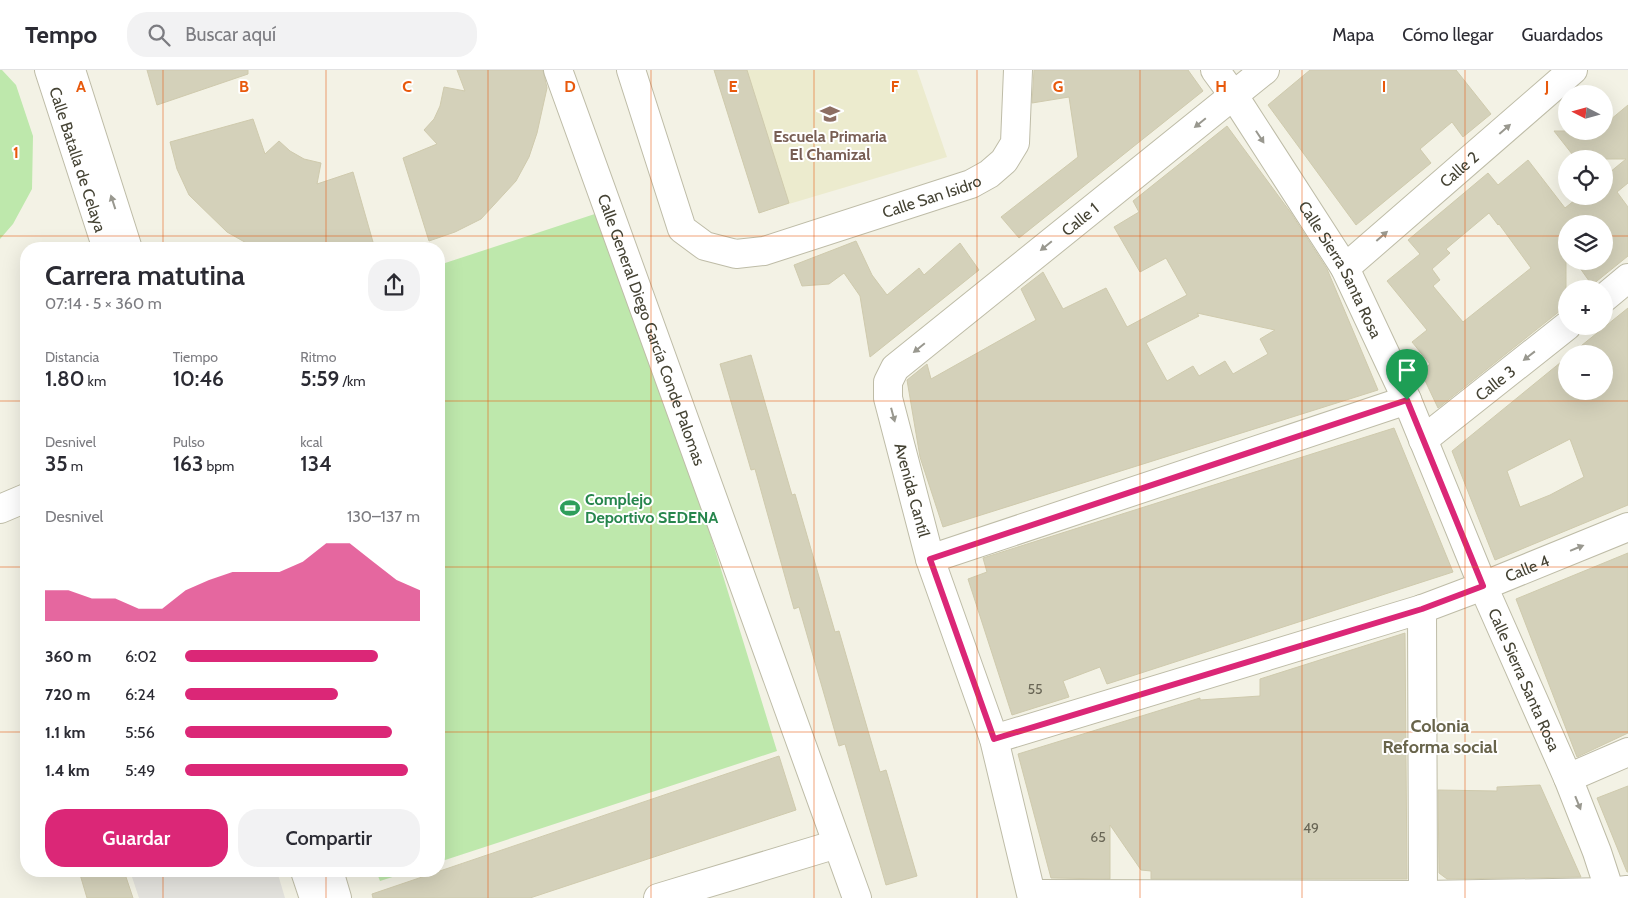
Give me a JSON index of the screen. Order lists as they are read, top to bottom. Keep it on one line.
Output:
{"streets":{"street":["Calle Batalla de Celaya","Calle 2","Calle San Isidro","Calle 1","Calle Sierra Santa Rosa","Calle General Diego García Conde Palomas","Calle 3","Avenida Cantíl","Calle 4"]},"crossings":[["Calle 2","Calle Sierra Santa Rosa"],["Calle 1","Calle Sierra Santa Rosa"],["Calle 1","Avenida Cantíl"],["Calle Sierra Santa Rosa","Calle 3"],["Calle Sierra Santa Rosa","Calle 4"],["Avenida Cantíl","Calle 4"]],"one_way":["Calle 2","Calle 1","Calle Sierra Santa Rosa","Calle 3","Avenida Cantíl"],"districts":["Colonia Reforma social"],"places":{"school or university":["Escuela Primaria El Chamizal"],"sports":["Complejo Deportivo SEDENA"]},"house_numbers":["55","49","65"],"north":"left","page":{"header":"Tempo","search":"Buscar aquí","nav":["Mapa","Cómo llegar","Guardados"],"map_buttons":["+","−"],"heading":["Carrera matutina","07:14 · 5 × 360 m"],"stats":[["Distancia","1.80 km"],["Tiempo","10:46"],["Ritmo","5:59 /km"],["Desnivel","35 m"],["Pulso","163 bpm"],["kcal","134"]],"chart":["Desnivel","130–137 m"],"list":[{"name":"360 m","note":"6:02"},{"name":"720 m","note":"6:24"},{"name":"1.1 km","note":"5:56"},{"name":"1.4 km","note":"5:49"}],"buttons":["Guardar","Compartir"]},"grid":{"columns":["A","B","C","D","E","F","G","H","I","J"],"rows":["1"]}}
